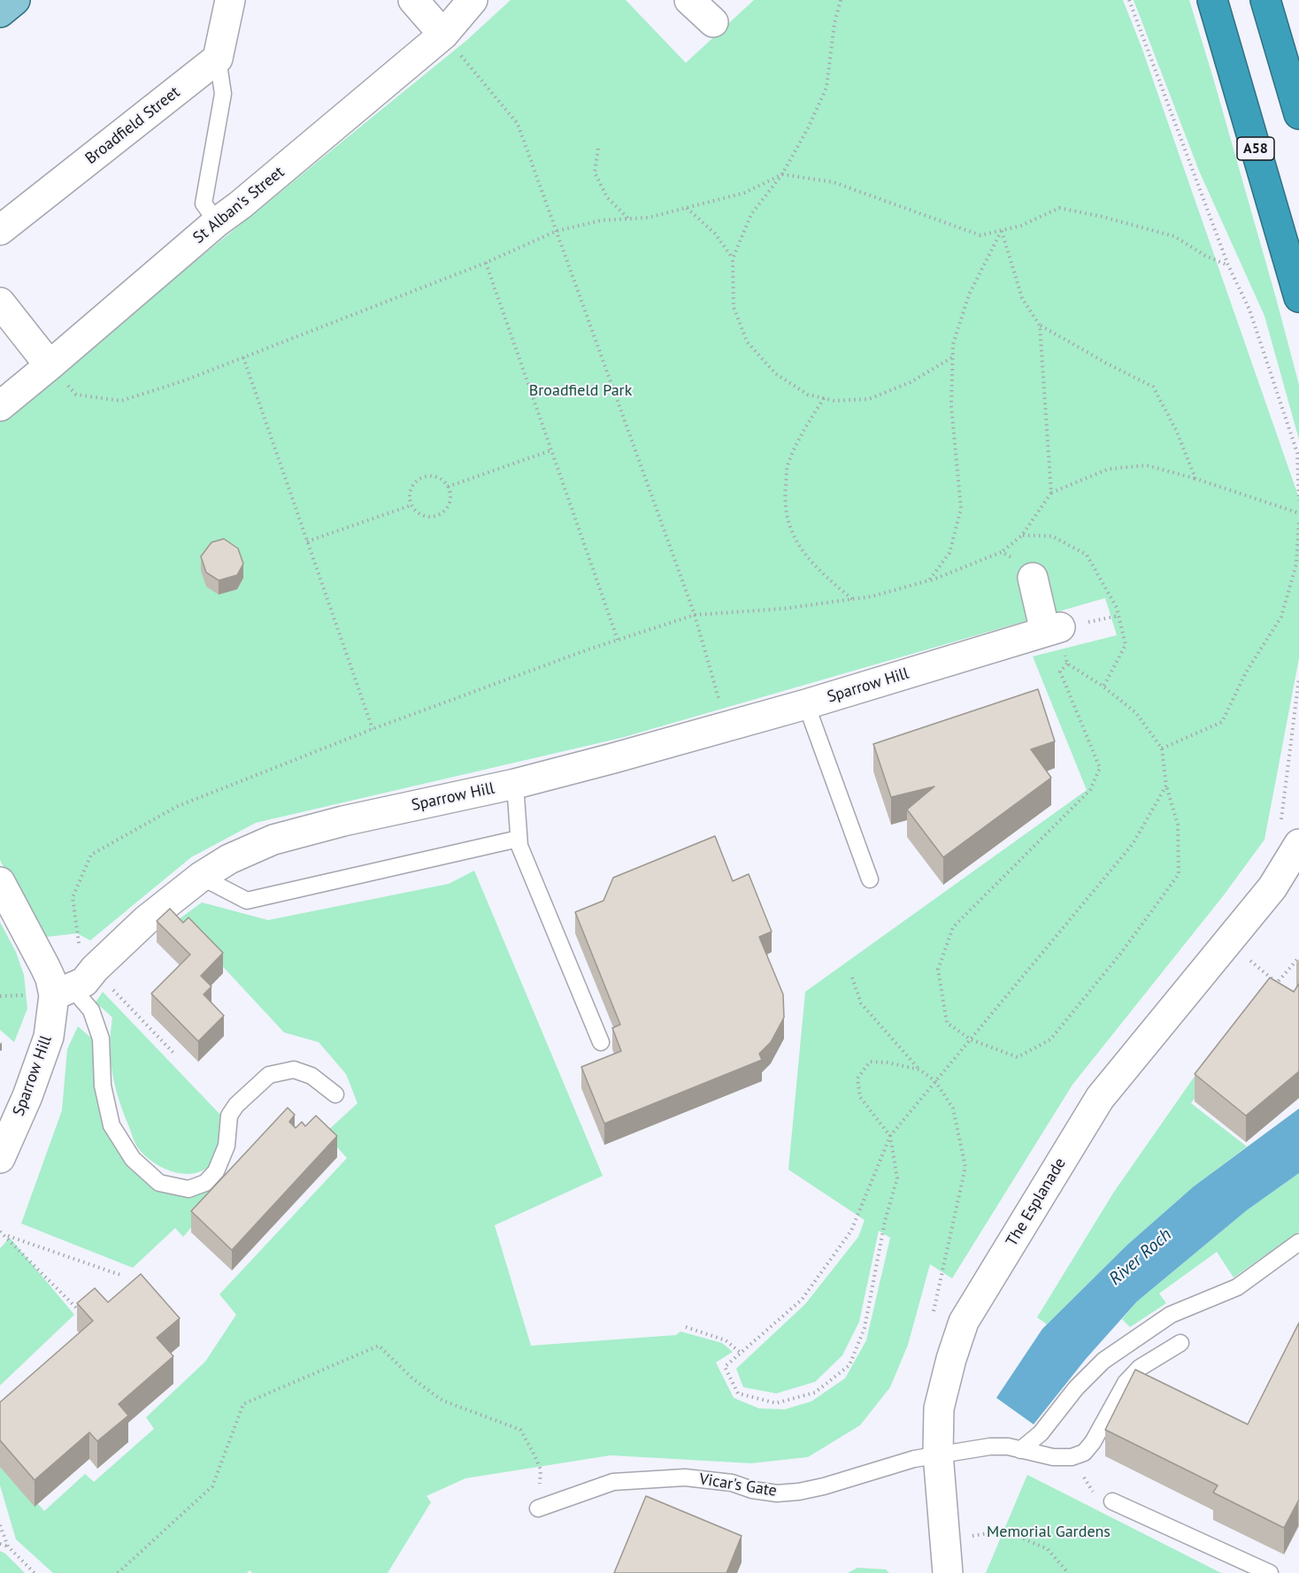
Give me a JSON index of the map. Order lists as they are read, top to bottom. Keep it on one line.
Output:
{"streets":{"highway":["A58"],"street":["Broadfield Street","St Alban's Street","Sparrow Hill","The Esplanade"],"lane":["Vicar's Gate"]},"crossings":[["The Esplanade","Vicar's Gate"]],"water":["River Roch"],"parks":["Broadfield Park","Memorial Gardens"]}
